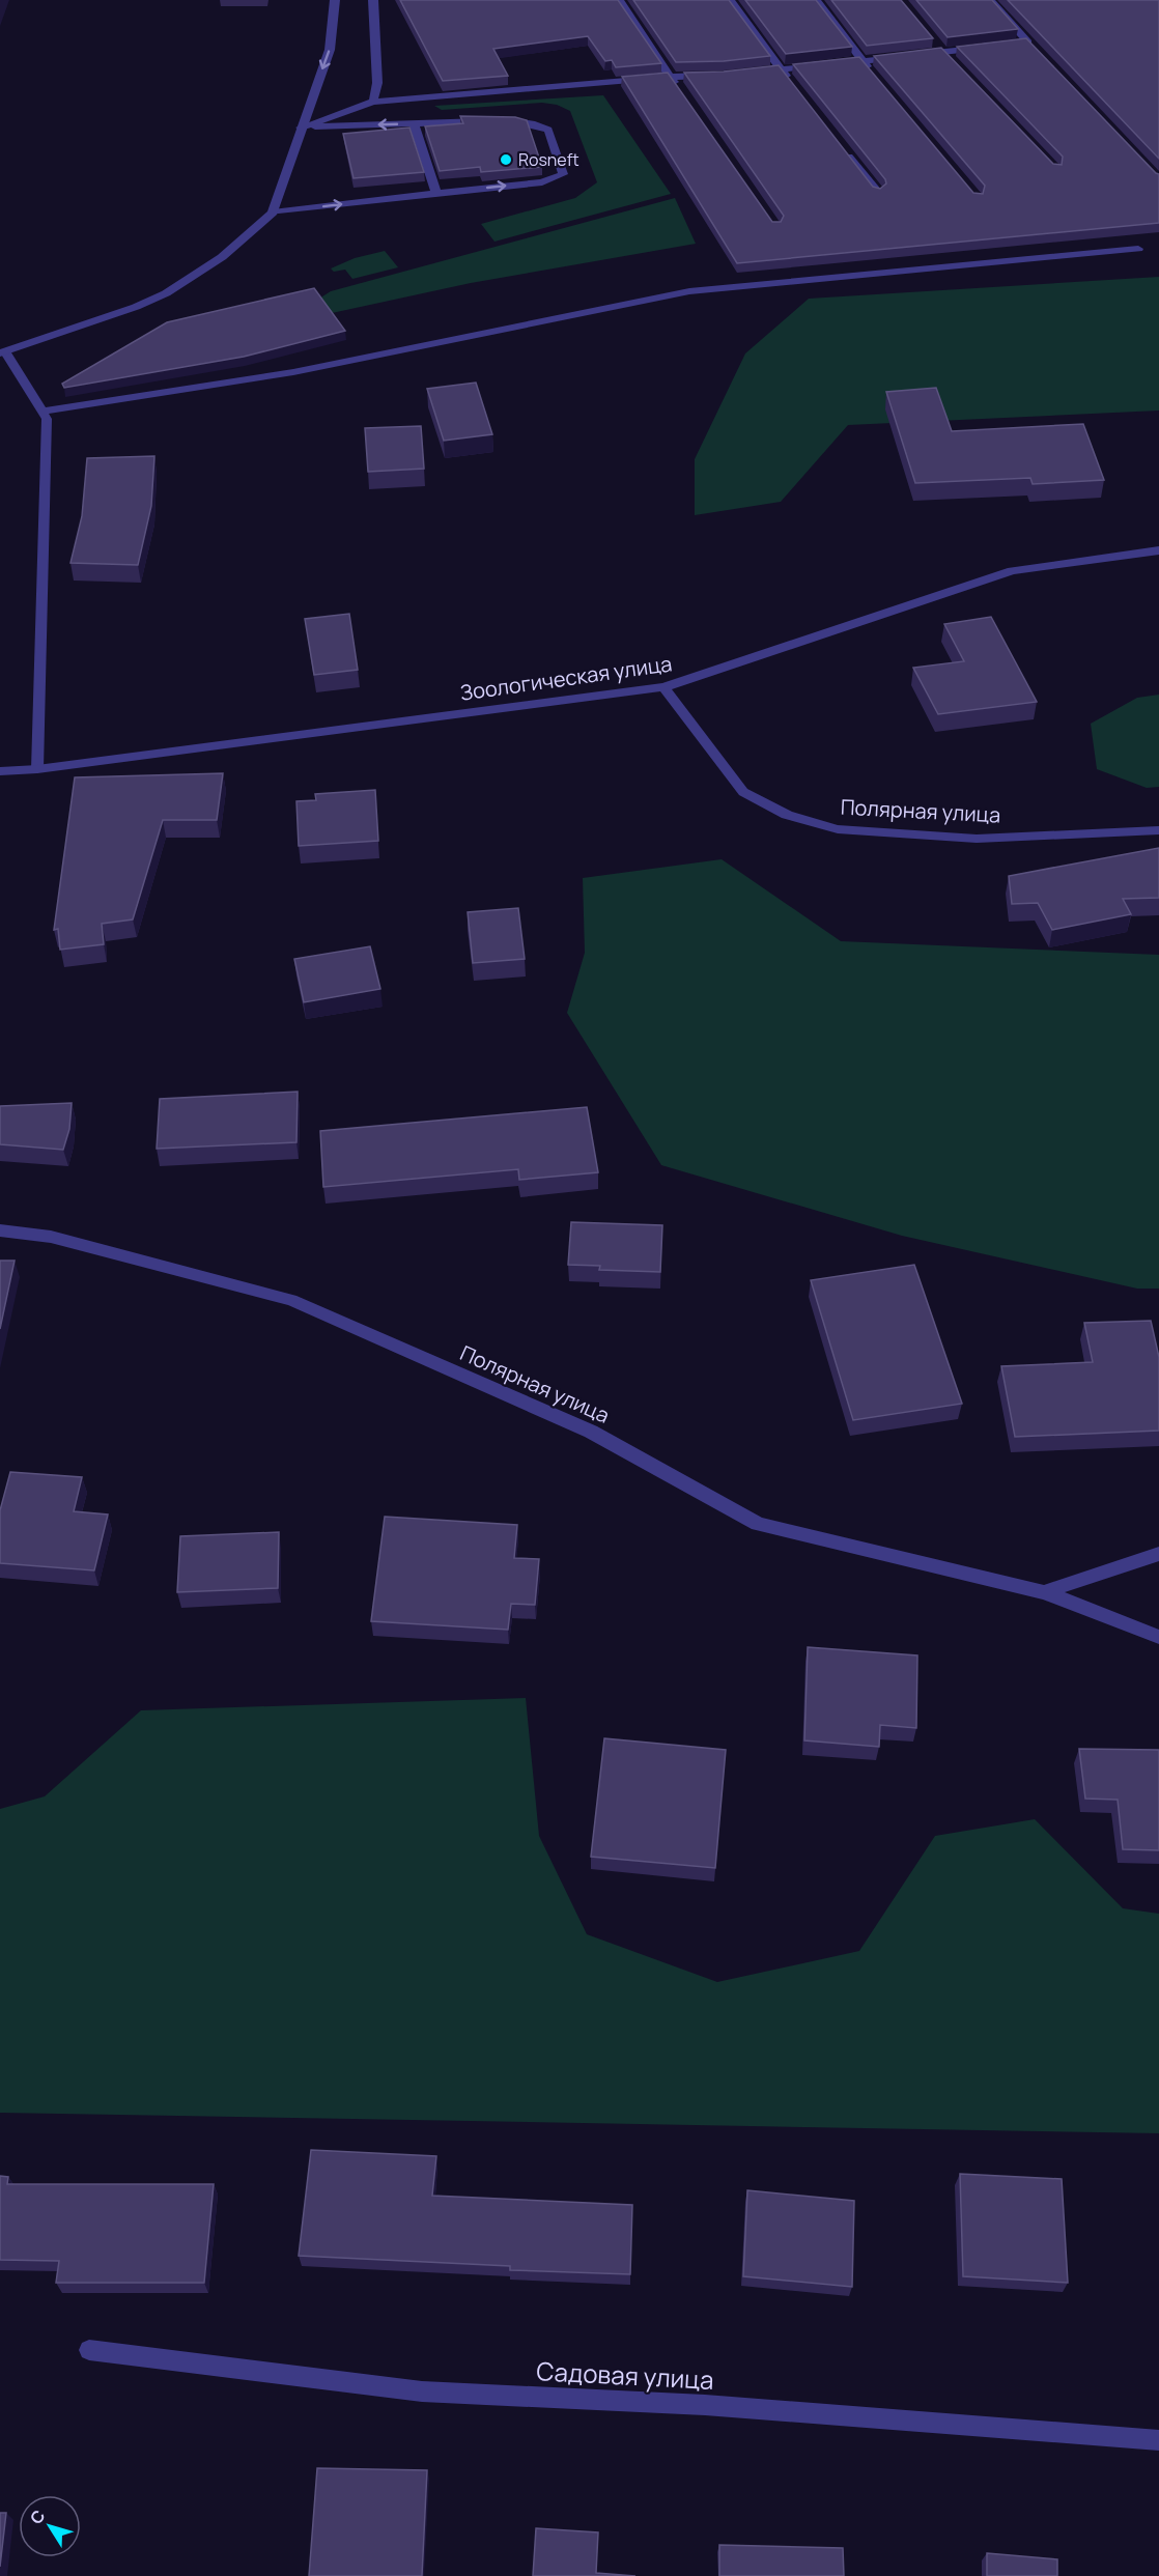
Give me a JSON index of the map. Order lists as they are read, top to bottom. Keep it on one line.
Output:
{"streets":{"street":["Зоологическая улица","Полярная улица","Садовая улица"]},"crossings":[["Зоологическая улица","Полярная улица"]],"places":["Rosneft"],"north":"top left"}
